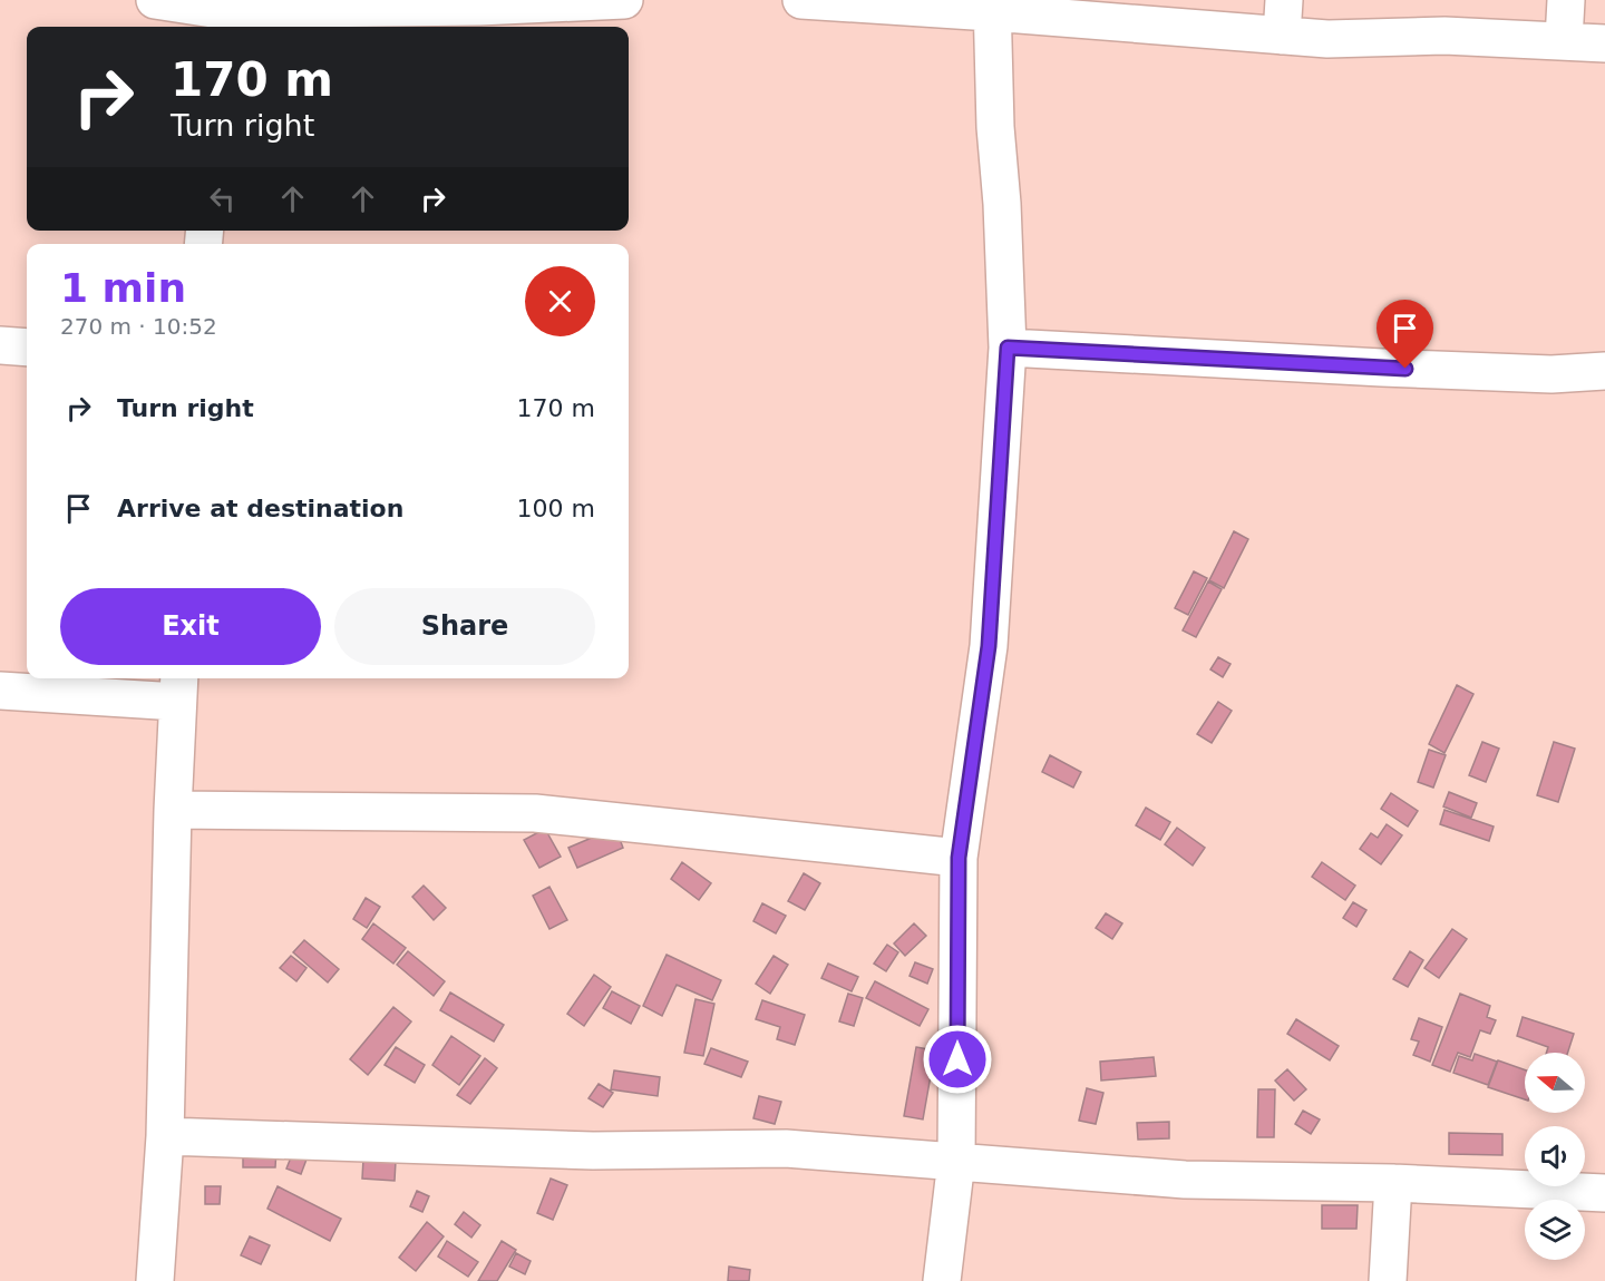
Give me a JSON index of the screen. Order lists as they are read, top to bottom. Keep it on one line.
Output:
{"north":"left","page":{"turn":["170 m","Turn right"],"heading":["1 min","270 m · 10:52"],"list":[{"name":"Turn right","value":"170 m"},{"name":"Arrive at destination","value":"100 m"}],"buttons":["Exit","Share"]}}
